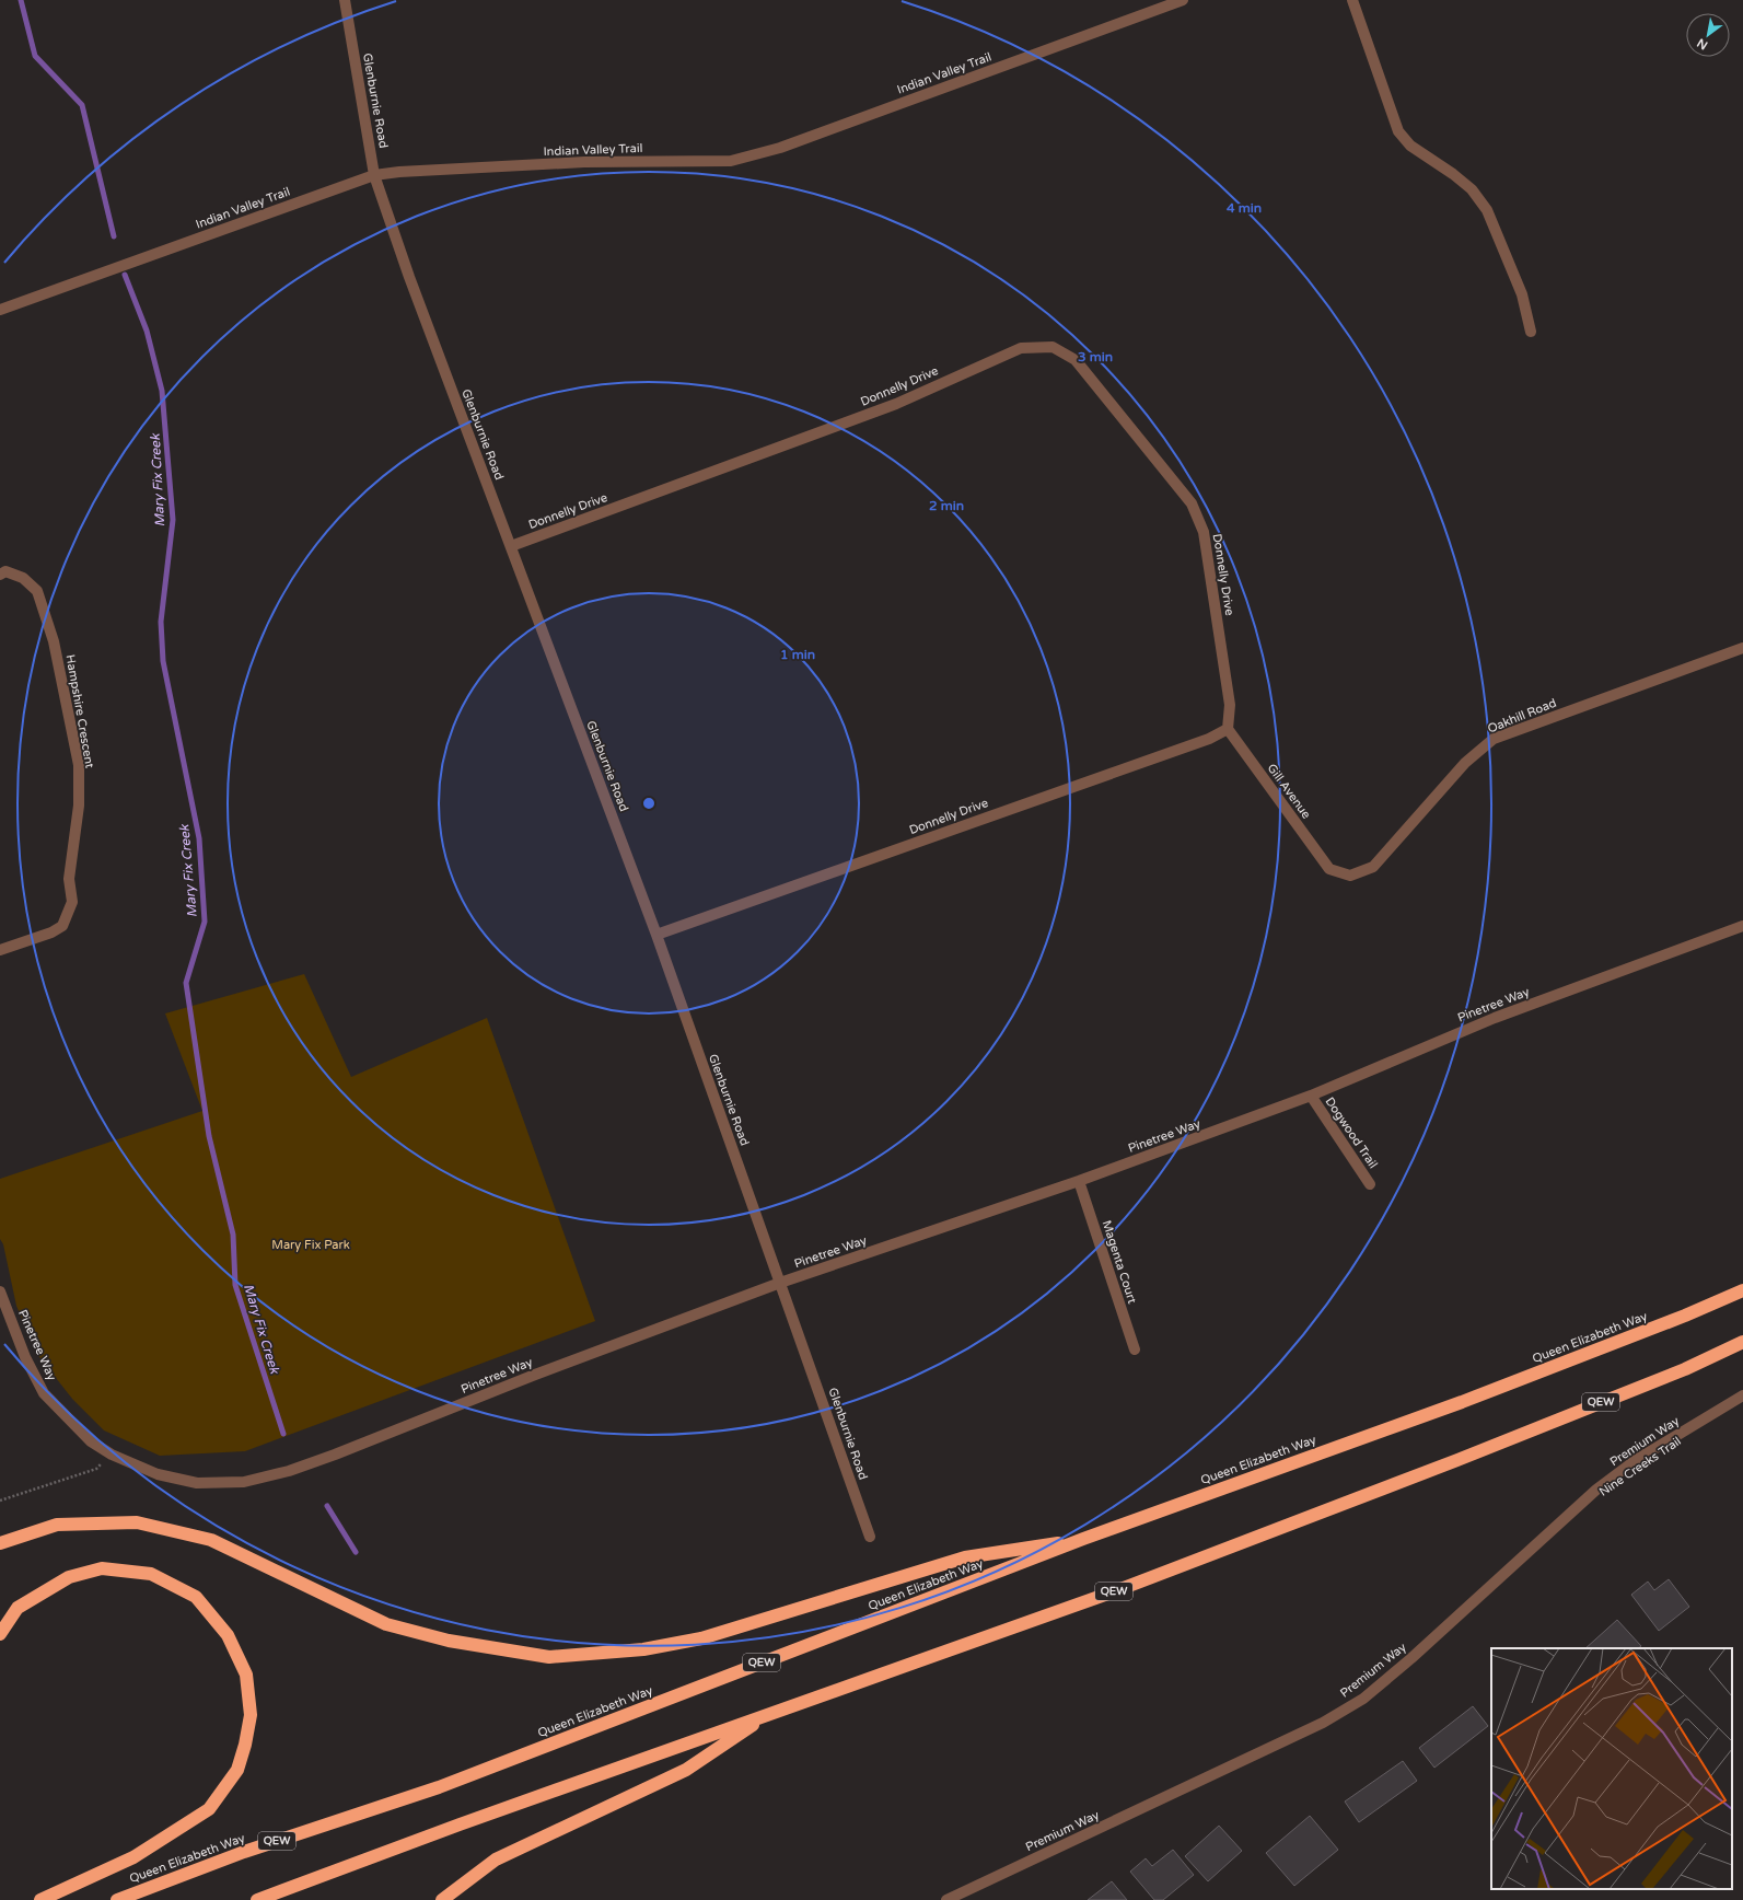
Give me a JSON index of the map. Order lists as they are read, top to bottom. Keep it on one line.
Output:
{"streets":{"highway":["Queen Elizabeth Way","QEW"],"street":["Indian Valley Trail","Glenburnie Road","Donnelly Drive","Hampshire Crescent","Oakhill Road","Gill Avenue","Pinetree Way","Dogwood Trail","Magenta Court","Premium Way"]},"crossings":[["Indian Valley Trail","Glenburnie Road"],["Glenburnie Road","Donnelly Drive"],["Glenburnie Road","Pinetree Way"],["Donnelly Drive","Gill Avenue"],["Oakhill Road","Gill Avenue"],["Pinetree Way","Dogwood Trail"],["Pinetree Way","Magenta Court"]],"water":["Mary Fix Creek"],"parks":["Mary Fix Park"],"north":"bottom left","rings":["4 min","3 min","2 min","1 min"]}
